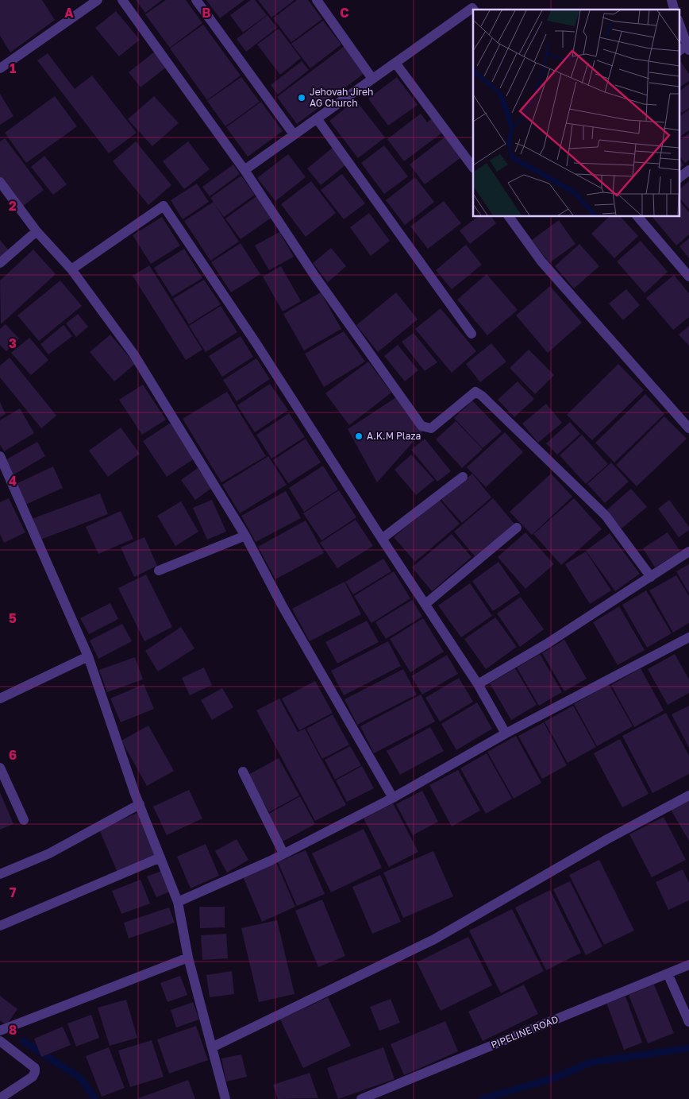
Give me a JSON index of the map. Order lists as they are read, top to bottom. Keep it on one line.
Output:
{"streets":{"street":["PIPELINE ROAD"]},"places":["Jehovah Jireh AG Church","A.K.M Plaza"],"grid":{"columns":["A","B","C"],"rows":["1","2","3","4","5","6","7","8"]}}
